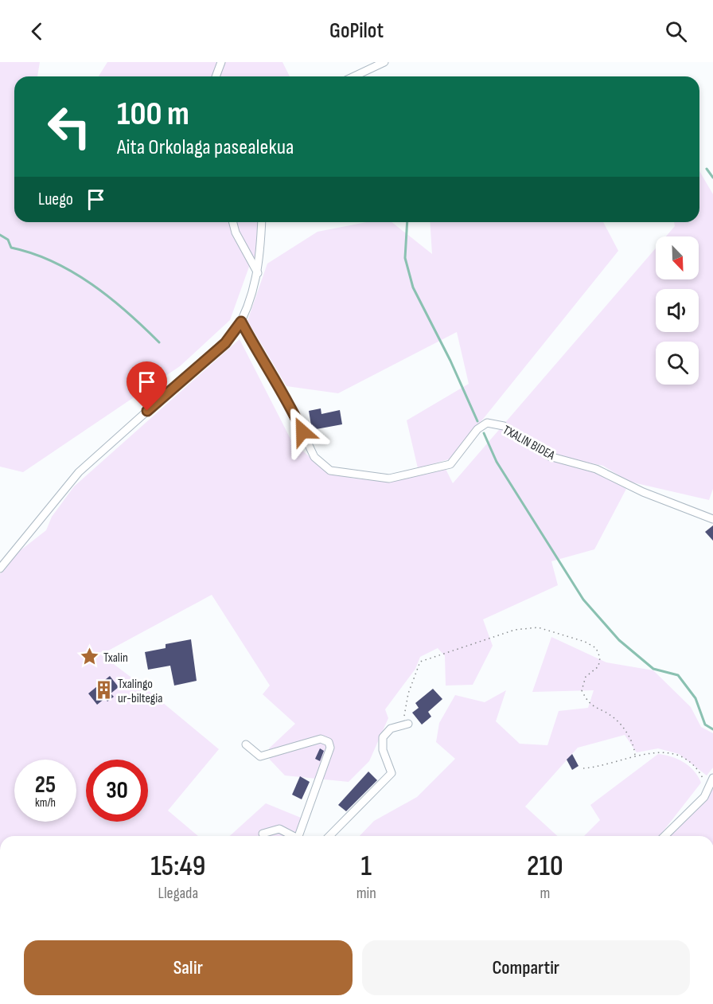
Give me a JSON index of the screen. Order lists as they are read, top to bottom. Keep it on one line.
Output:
{"streets":{"street":["TXALIN BIDEA"]},"places":{"place":["Txalin"],"building":["Txalingo ur-biltegia"]},"north":"bottom right","page":{"header":"GoPilot","turn":["100 m","Aita Orkolaga pasealekua"],"then":"Luego","speed":"25 km/h","limit":"30","eta":["15:49","Llegada","1","min","210","m"],"buttons":["Salir","Compartir"]}}
